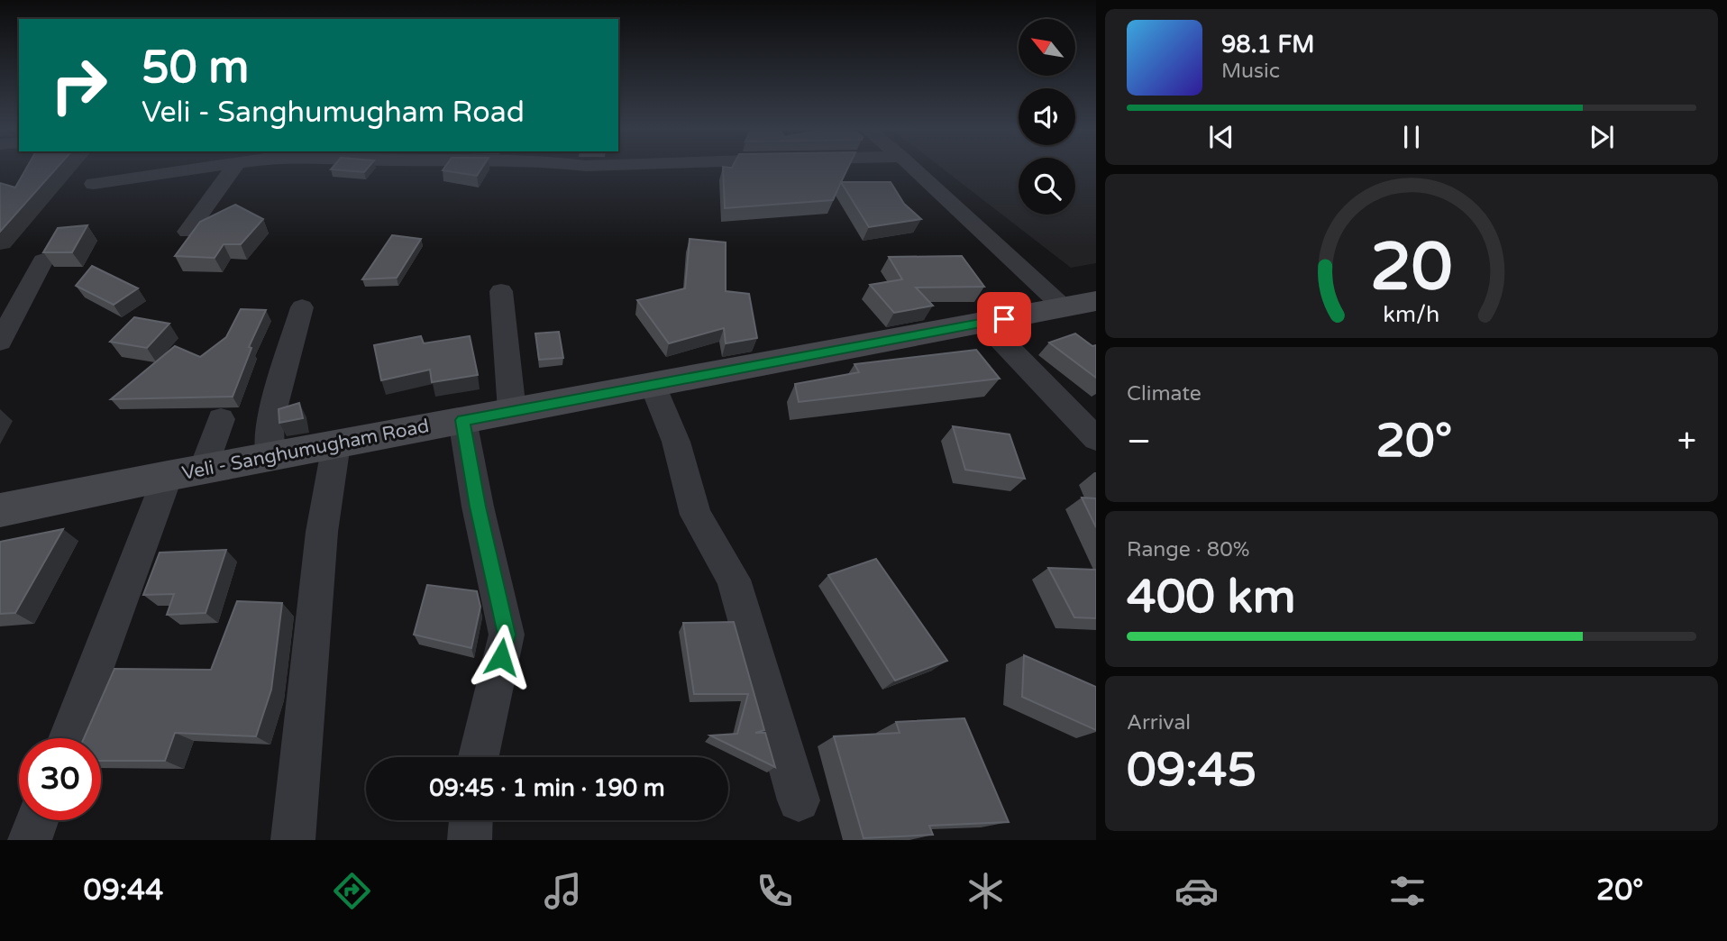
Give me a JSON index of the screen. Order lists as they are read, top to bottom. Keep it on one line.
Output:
{"streets":{"main road":["Veli - Sanghumugham Road"]},"north":"top left","page":{"turn":["50 m","Veli - Sanghumugham Road"],"song":["98.1 FM","Music"],"tile":["Climate",["Range · 80%","400 km"],["Arrival","09:45"]],"heat":["−","20°","+"],"limit":"30","trip":"09:45 · 1 min · 190 m","tabs":["09:44","20°"],"gauge":["20","km/h"]}}
